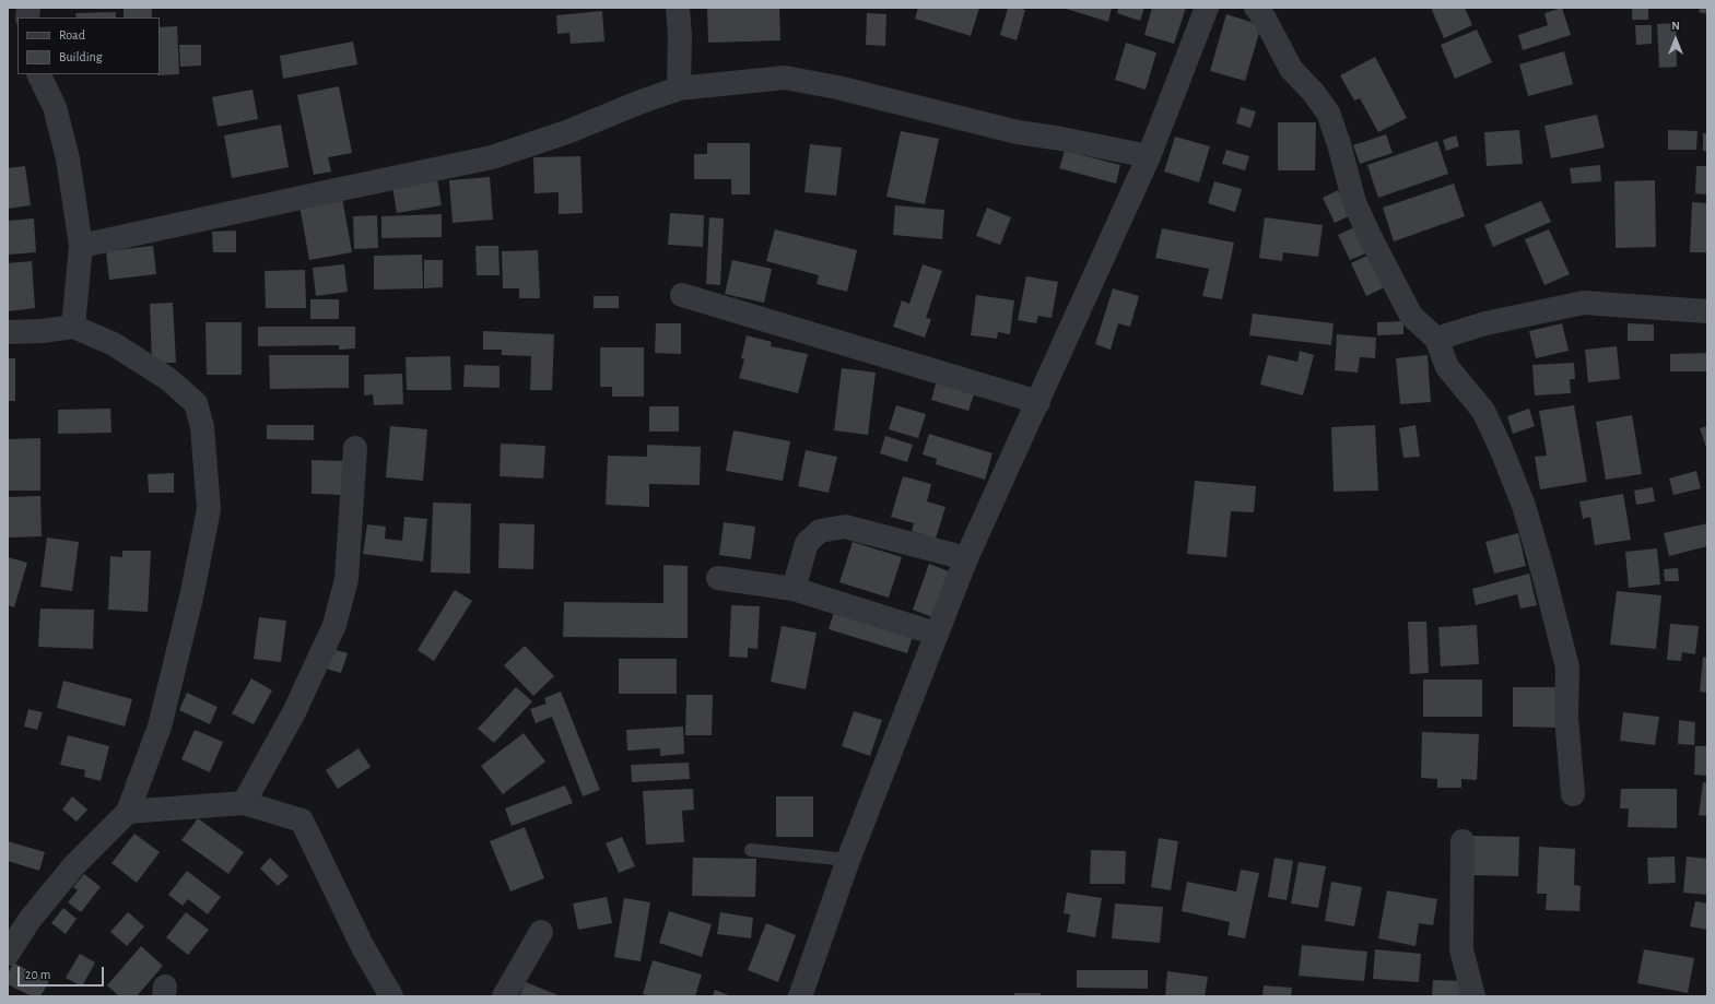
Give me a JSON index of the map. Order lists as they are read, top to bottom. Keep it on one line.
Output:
{"legend":["Road","Building"],"scale_bar":"20 m","north":"top"}
